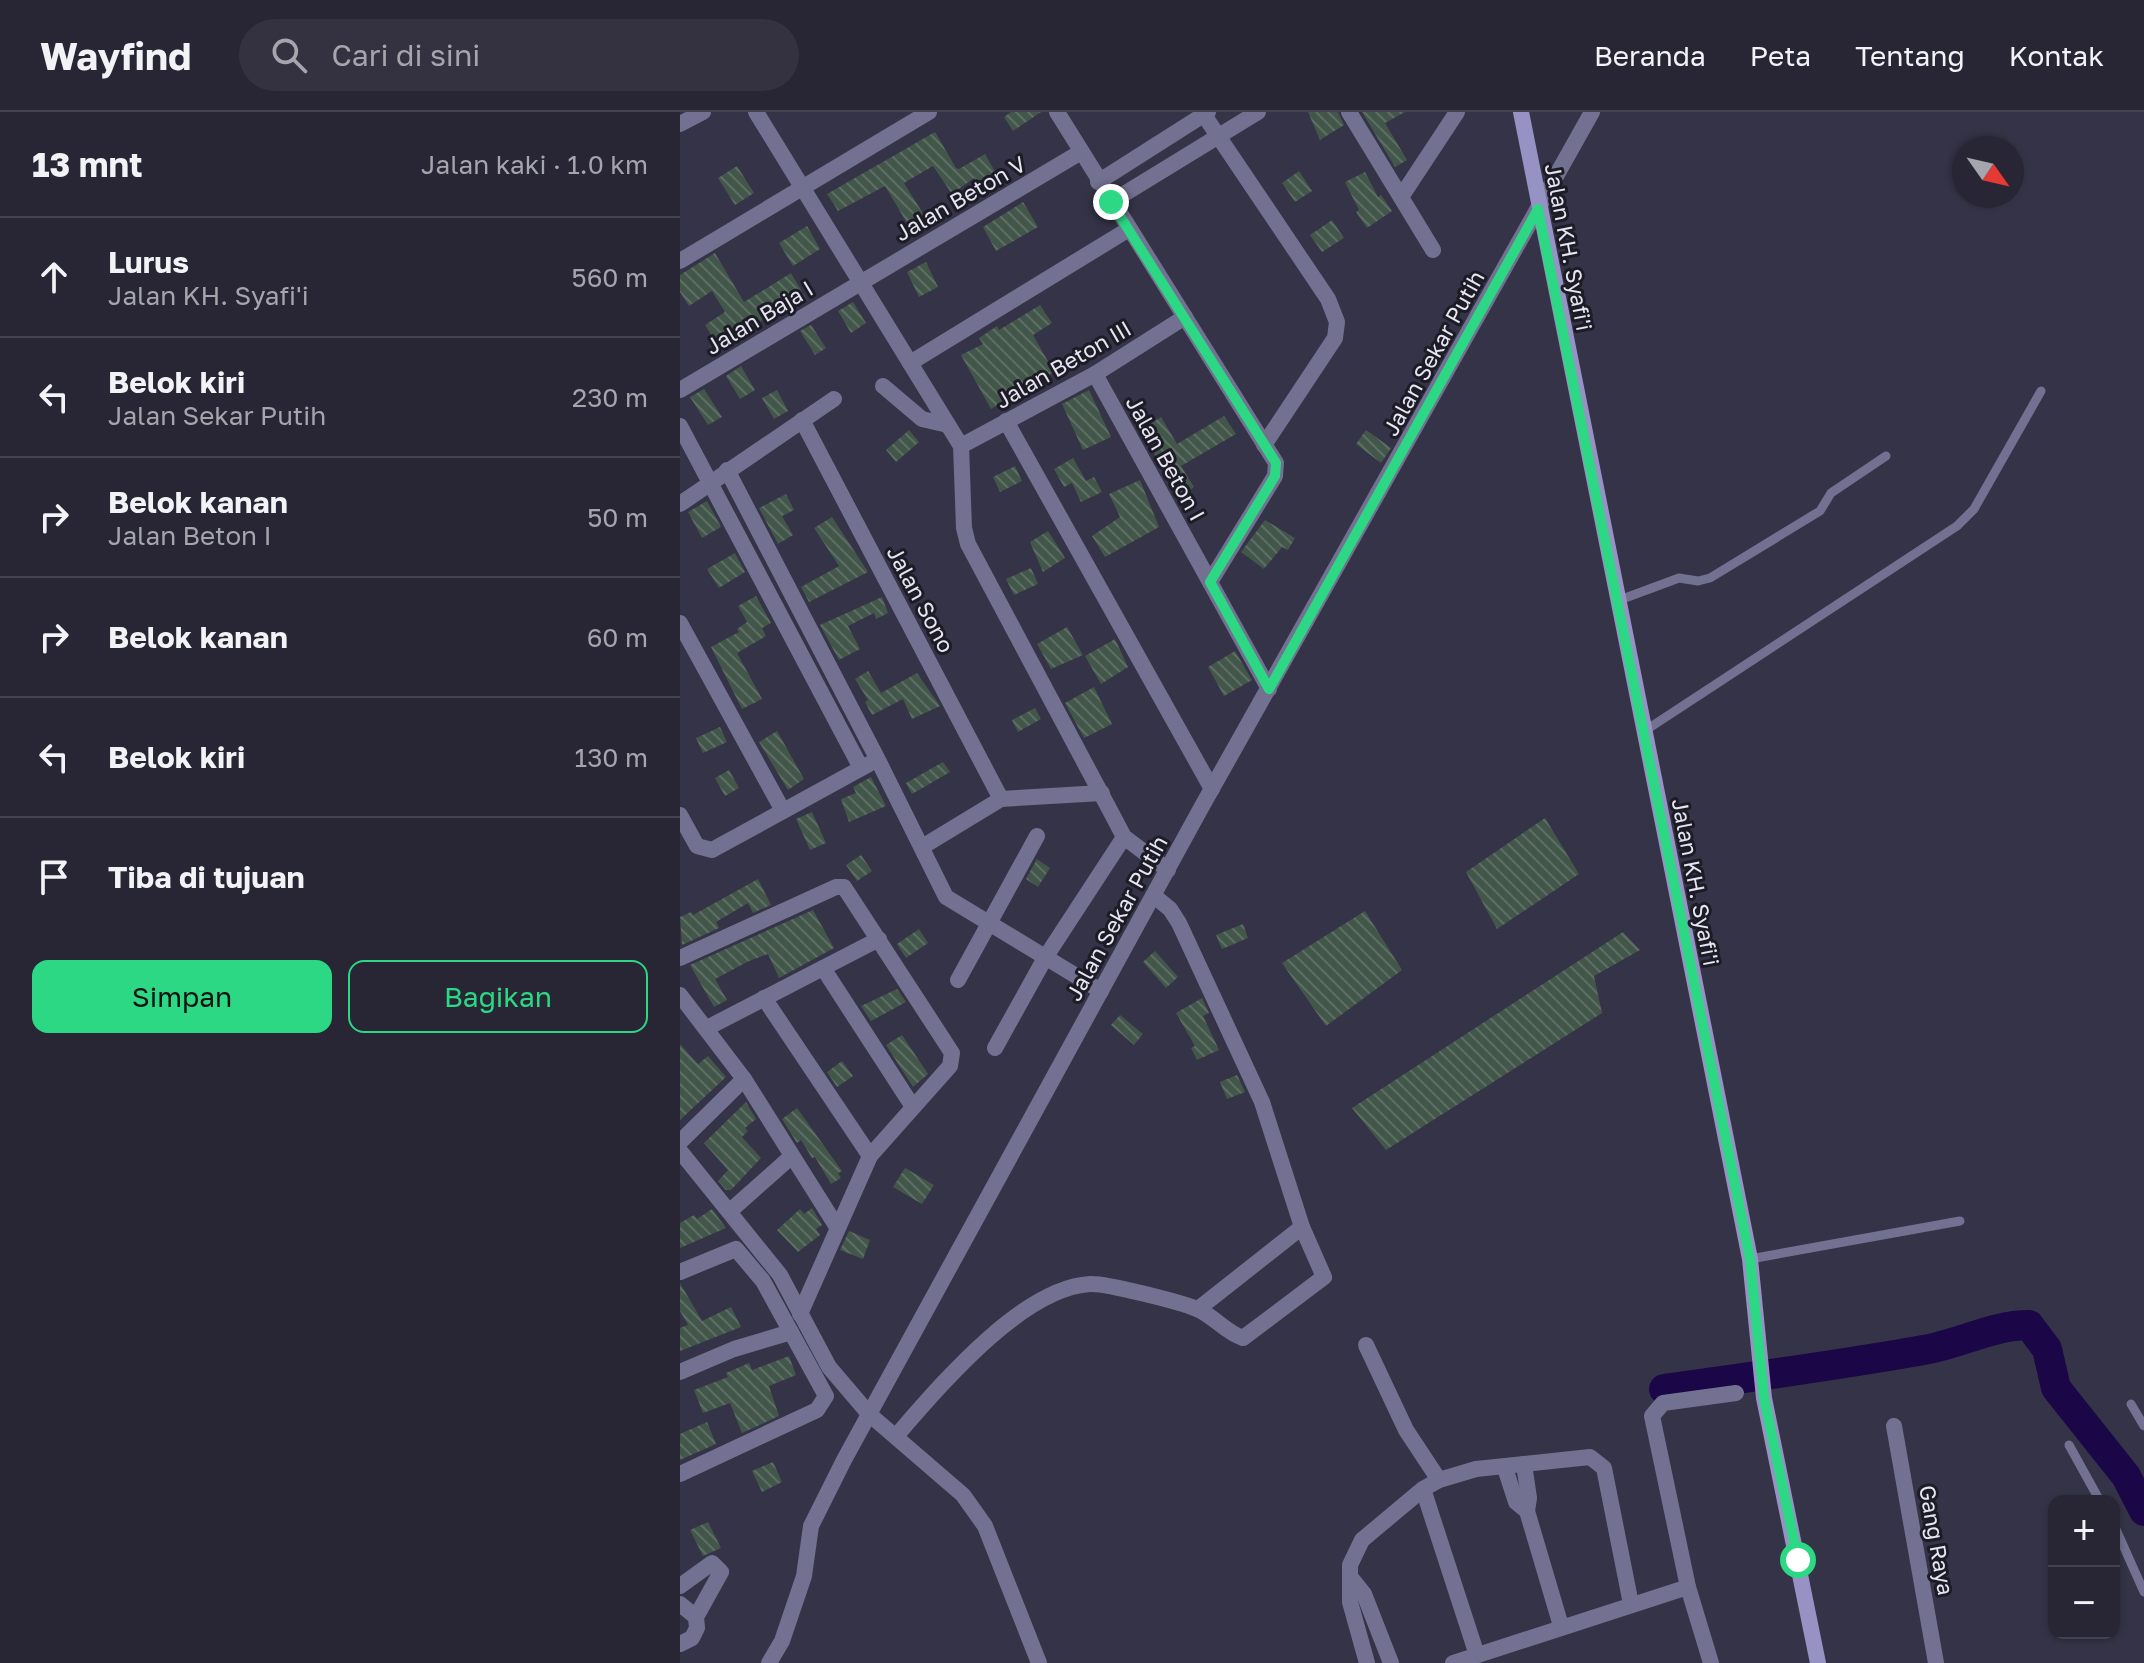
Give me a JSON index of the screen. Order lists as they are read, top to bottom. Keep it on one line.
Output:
{"streets":{"main road":["Jalan KH. Syafi'i"],"street":["Jalan Beton V","Jalan Baja I","Jalan Sekar Putih","Jalan Beton III","Jalan Beton I","Jalan Sono","Gang Raya"]},"crossings":[["Jalan Beton V","Jalan Baja I"],["Jalan KH. Syafi'i","Jalan Sekar Putih"],["Jalan Sekar Putih","Jalan Beton I"],["Jalan Beton III","Jalan Beton I"]],"north":"bottom right","page":{"header":"Wayfind","search":"Cari di sini","nav":["Beranda","Peta","Tentang","Kontak"],"heading":["13 mnt","Jalan kaki · 1.0 km"],"list":[["Lurus","Jalan KH. Syafi'i","560 m"],["Belok kiri","Jalan Sekar Putih","230 m"],["Belok kanan","Jalan Beton I","50 m"],["Belok kanan","60 m"],["Belok kiri","130 m"],"Tiba di tujuan"],"buttons":["Simpan","Bagikan"],"map_buttons":["+","−"]}}
